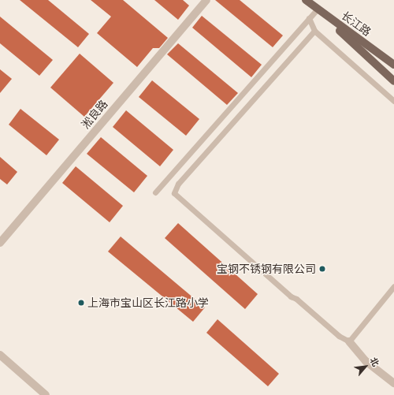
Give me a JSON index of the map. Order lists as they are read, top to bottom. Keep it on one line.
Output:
{"streets":{"main road":["长江路"],"street":["淞良路"]},"places":["宝钢不锈钢有限公司","上海市宝山区长江路小学"],"north":"top right"}
